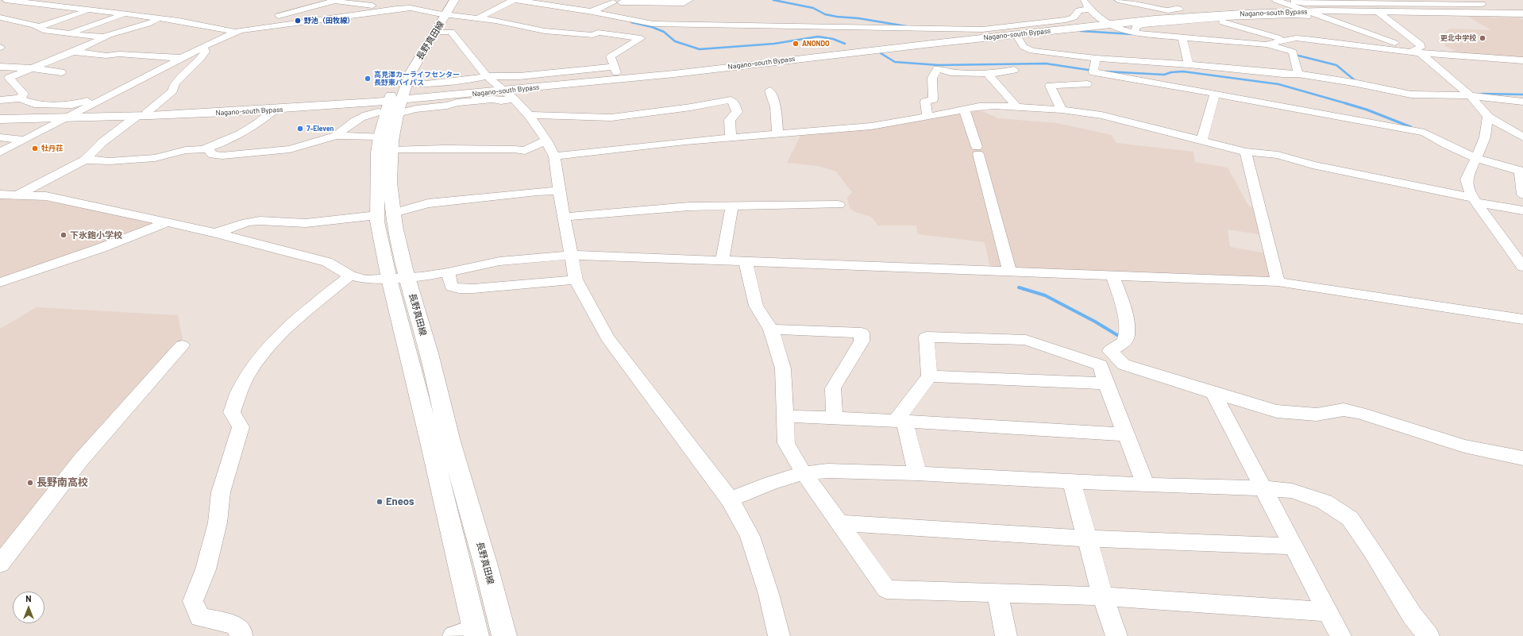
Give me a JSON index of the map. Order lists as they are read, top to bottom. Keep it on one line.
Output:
{"streets":{"main road":["Nagano-south Bypass","長野真田線"]},"crossings":[["Nagano-south Bypass","長野真田線"]],"places":["野池（田牧線）","更北中学校","ANONDO","高見澤カーライフセンター 長野東バイパス","7-Eleven","牡丹荘","下氷鉋小学校","長野南高校","Eneos"],"north":"top"}
